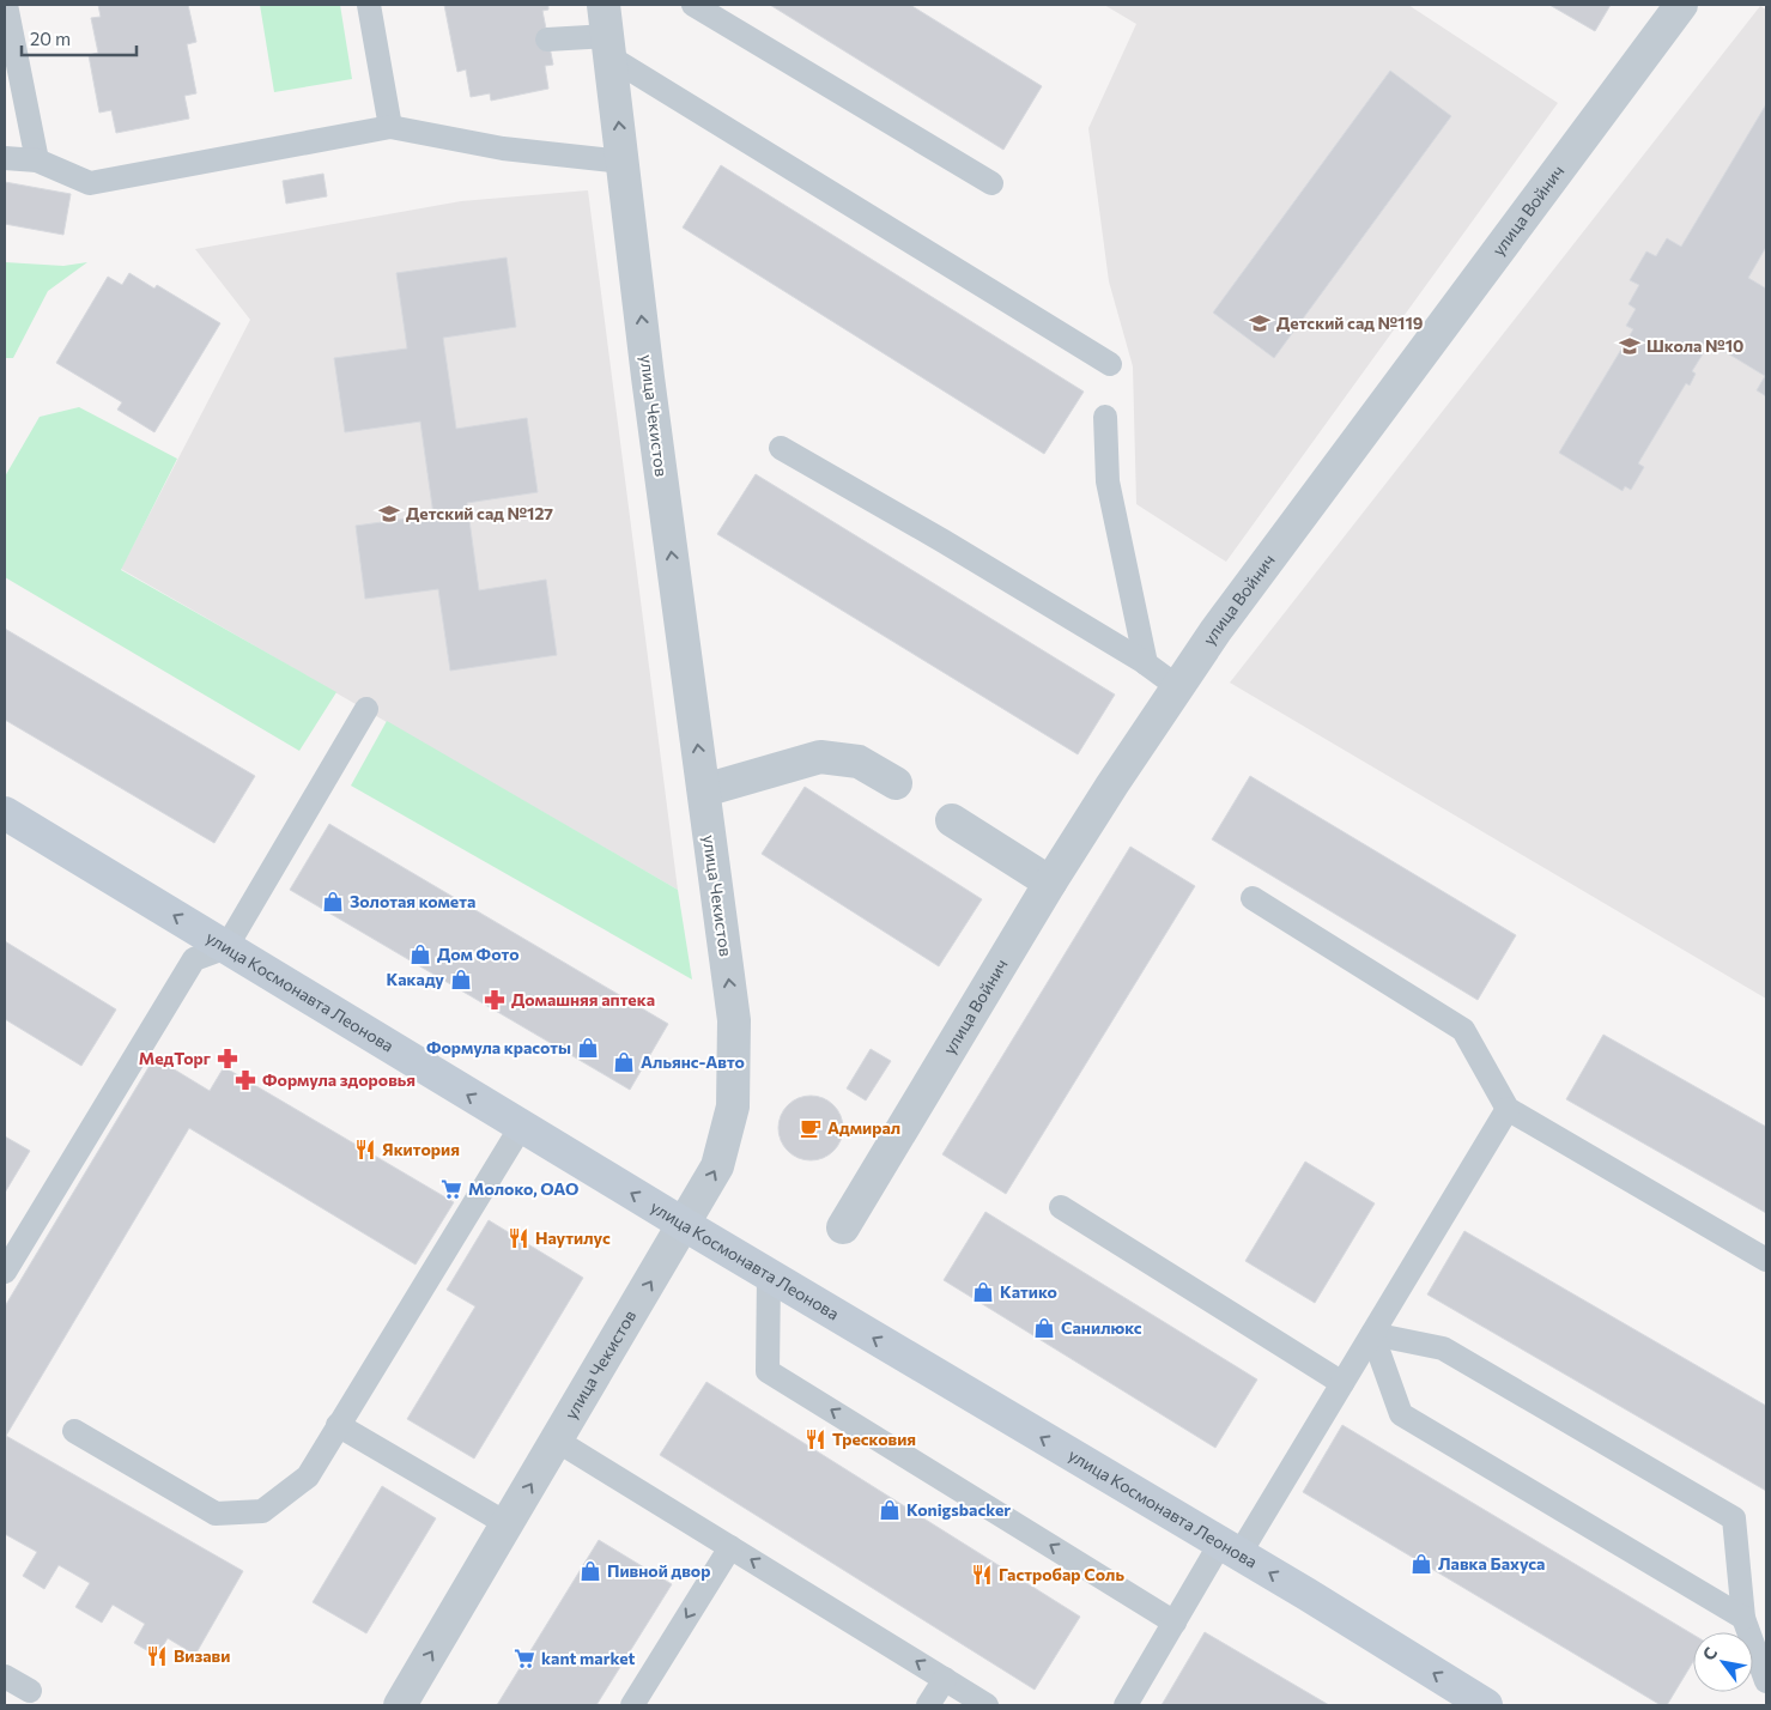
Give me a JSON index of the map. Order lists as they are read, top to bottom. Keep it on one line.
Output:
{"streets":{"main road":["улица Космонавта Леонова"],"street":["улица Войнич","улица Чекистов"]},"crossings":[["улица Чекистов","улица Космонавта Леонова"]],"one_way":["улица Чекистов","улица Космонавта Леонова"],"places":{"school or university":["Детский сад №119","Школа №10","Детский сад №127"],"shop":["Золотая комета","Дом Фото","Какаду","Формула красоты","Альянс-Авто","Катико","Санилюкс","Konigsbacker","Лавка Бахуса","Пивной двор"],"pharmacy":["Домашняя аптека","МедТорг","Формула здоровья"],"cafe":["Адмирал"],"restaurant":["Якитория","Наутилус","Тресковия","Гастробар Соль","Визави"],"supermarket":["Молоко, ОАО","kant market"]},"scale_bar":"20 m","north":"top left"}
